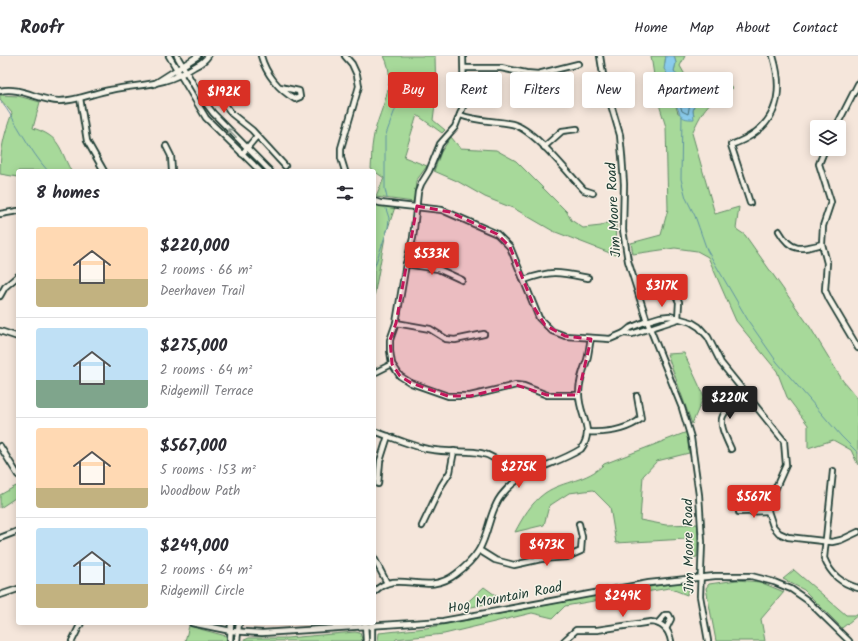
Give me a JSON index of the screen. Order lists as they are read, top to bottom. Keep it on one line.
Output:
{"streets":{"street":["Jim Moore Road","Hog Mountain Road"]},"crossings":[["Jim Moore Road","Hog Mountain Road"]],"page":{"header":"Roofr","nav":["Home","Map","About","Contact"],"chip":["Buy","Rent","Filters","New","Apartment"],"price":["$192K","$533K","$317K","$220K","$275K","$567K","$473K","$249K"],"heading":"8 homes","list":[{"name":"$220,000","note":"2 rooms · 66 m² · Deerhaven Trail"},{"name":"$275,000","note":"2 rooms · 64 m² · Ridgemill Terrace"},{"name":"$567,000","note":"5 rooms · 153 m² · Woodbow Path"},{"name":"$249,000","note":"2 rooms · 64 m² · Ridgemill Circle"}]}}
